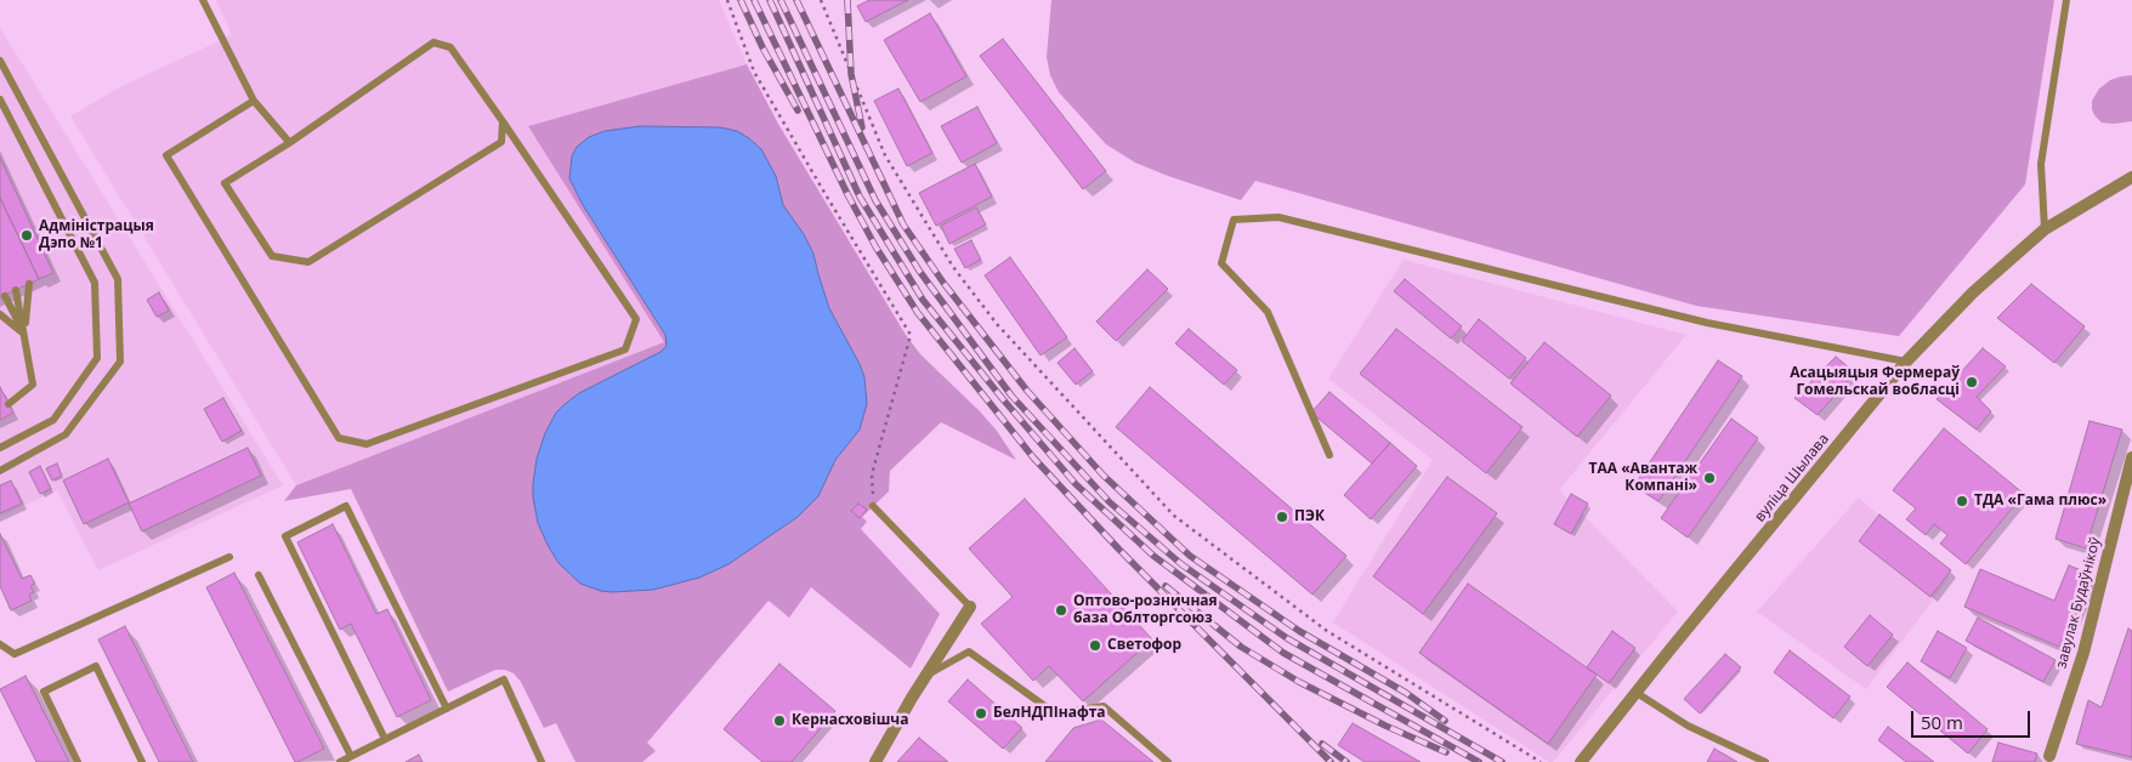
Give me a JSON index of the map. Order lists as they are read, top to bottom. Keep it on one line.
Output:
{"streets":{"street":["вуліца Шылава","завулак Будаўнікоў"]},"places":["Адміністрацыя Дэпо №1","Асацыяцыя Фермераў Гомельскай вобласці","ТАА «Авантаж Компані»","ТДА «Гама плюс»","ПЭК","Оптово-розничная база Облторгсоюз","Светофор","БелНДПІнафта","Кернасховішча"],"scale_bar":"50 m"}
